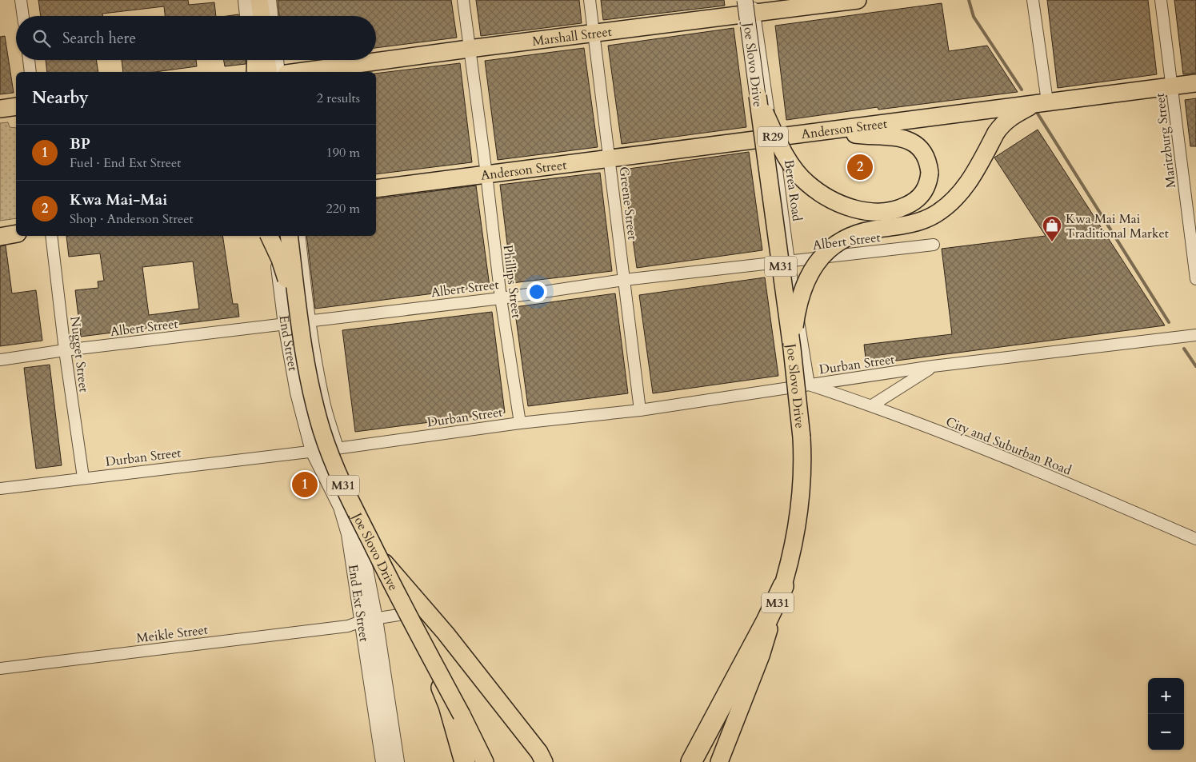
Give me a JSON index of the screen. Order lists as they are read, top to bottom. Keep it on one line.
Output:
{"streets":{"main road":["Marshall Street","Joe Slovo Drive","Anderson Street","R29","M31"],"street":["Maritzburg Street","Berea Road","Greene Street","Albert Street","Phillips Street","End Street","Nugget Street","Durban Street","City and Suburban Road","End Ext Street","Meikle Street"]},"crossings":[["Marshall Street","Joe Slovo Drive"],["Marshall Street","Berea Road"],["Marshall Street","Greene Street"],["Marshall Street","Phillips Street"],["Joe Slovo Drive","Berea Road"],["Joe Slovo Drive","Albert Street"],["Joe Slovo Drive","End Street"],["Anderson Street","Maritzburg Street"],["Anderson Street","Berea Road"],["Anderson Street","Greene Street"],["Anderson Street","Phillips Street"],["Berea Road","Albert Street"],["Berea Road","Durban Street"],["Berea Road","City and Suburban Road"],["Greene Street","Albert Street"],["Greene Street","Durban Street"],["Albert Street","Phillips Street"],["Albert Street","End Street"],["Albert Street","Nugget Street"],["Phillips Street","Durban Street"],["End Street","Durban Street"],["End Street","End Ext Street"],["Nugget Street","Durban Street"],["Durban Street","City and Suburban Road"],["Durban Street","End Ext Street"],["End Ext Street","Meikle Street"]],"places":{"shop":["Kwa Mai Mai Traditional Market"]},"page":{"search":"Search here","heading":["Nearby","2 results"],"list":[{"mark":"1","name":"BP","note":"Fuel · End Ext Street","value":"190 m"},{"mark":"2","name":"Kwa Mai-Mai","note":"Shop · Anderson Street","value":"220 m"}],"pins":["2","1"],"map_buttons":["+","−"]}}
